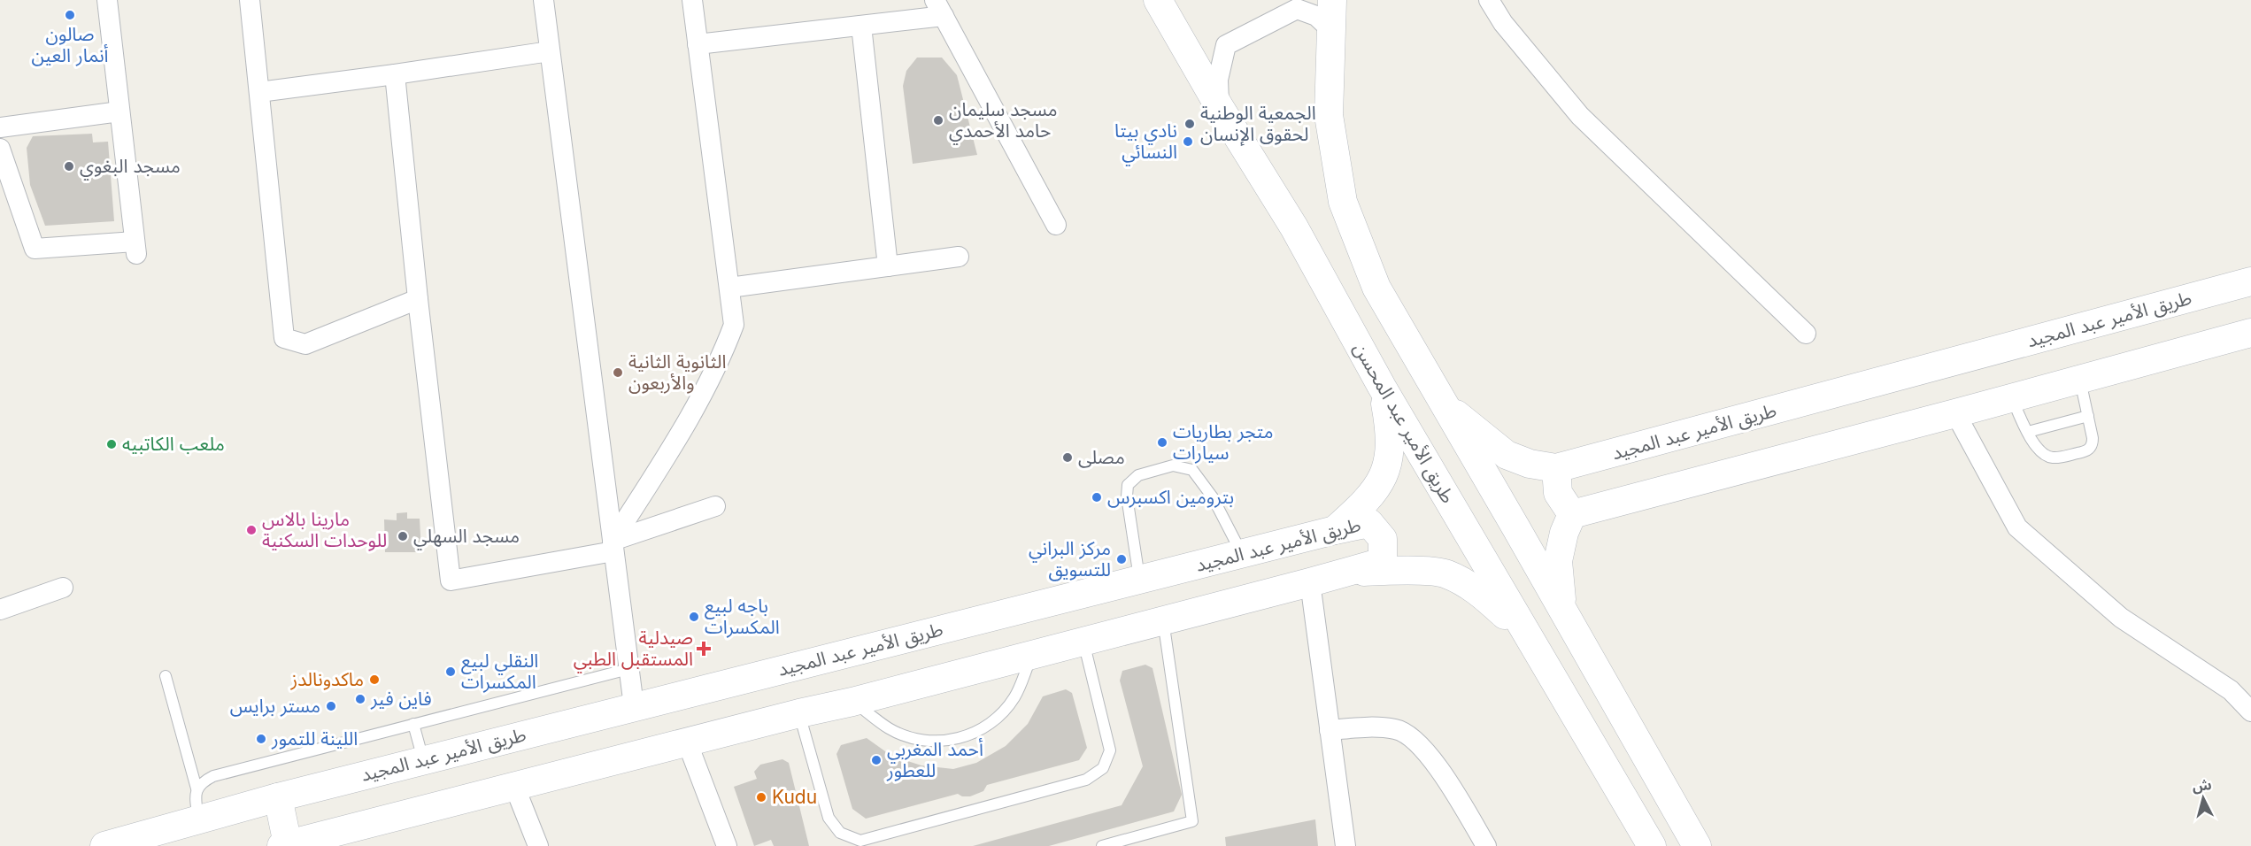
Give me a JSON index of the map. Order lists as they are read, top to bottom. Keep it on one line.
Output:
{"streets":{"main road":["طريق الأمير عبد المجيد","طريق الأمير عبد المحسن"]},"places":{"other":["صالون أنمار العين","مسجد سليمان حامد الأحمدي","الجمعية الوطنية لحقوق الإنسان","نادي بيتا النسائي","مسجد البغوي","الثانوية الثانية والأربعون","متجر بطاريات سيارات","ملعب الكاتبيه","مصلى","بترومين اكسبرس","مارينا بالاس للوحدات السكنية","مسجد السهلي","مركز البراني للتسويق","باجه لبيع المكسرات","النقلي لبيع المكسرات","ماكدونالدز","فاين فير","مستر برايس","اللينة للتمور","أحمد المغربي للعطور","Kudu"],"health":["صيدلية المستقبل الطبي"]},"north":"top"}
